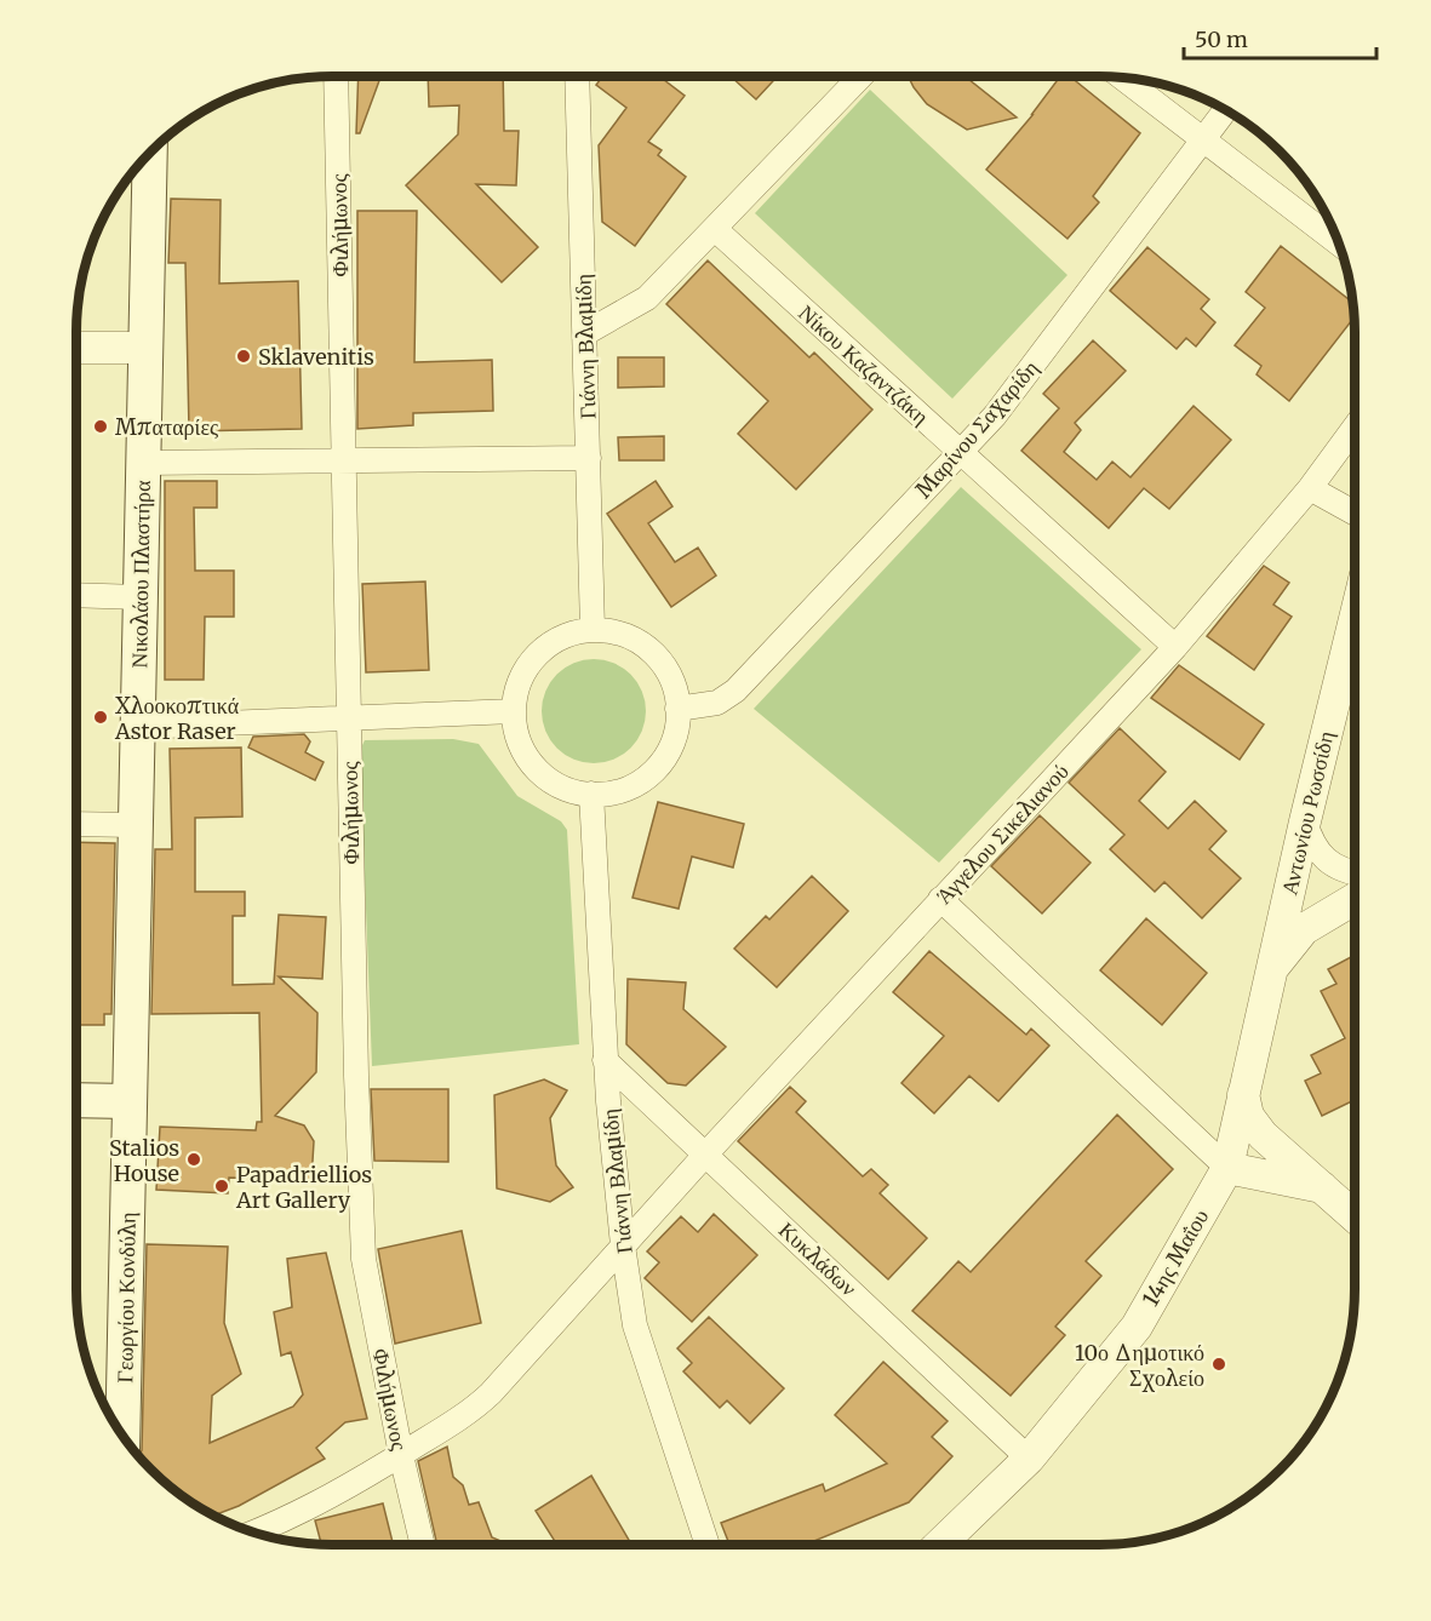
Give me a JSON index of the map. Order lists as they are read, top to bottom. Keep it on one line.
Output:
{"streets":{"main road":["Νικολάου Πλαστήρα","Γεωργίου Κονδύλη"],"street":["Φιλήμωνος","Γιάννη Βλαμίδη","Νίκου Καζαντζάκη","Μαρίνου Σαχαρίδη","Αντωνίου Ρωσσίδη","Άγγελου Σικελιανού","14ης Μαΐου","Κυκλάδων"]},"crossings":[["Φιλήμωνος","Άγγελου Σικελιανού"],["Γιάννη Βλαμίδη","Μαρίνου Σαχαρίδη"],["Γιάννη Βλαμίδη","Άγγελου Σικελιανού"],["Γιάννη Βλαμίδη","Κυκλάδων"],["Νίκου Καζαντζάκη","Μαρίνου Σαχαρίδη"],["Νίκου Καζαντζάκη","Άγγελου Σικελιανού"],["Νικολάου Πλαστήρα","Γεωργίου Κονδύλη"],["Αντωνίου Ρωσσίδη","14ης Μαΐου"],["Άγγελου Σικελιανού","Κυκλάδων"],["14ης Μαΐου","Κυκλάδων"]],"places":["Sklavenitis","Μπαταρίες","Χλοοκοπτικά Astor Raser","Stalios House","Papadriellios Art Gallery","10ο Δημοτικό Σχολείο"],"scale_bar":"50 m"}
